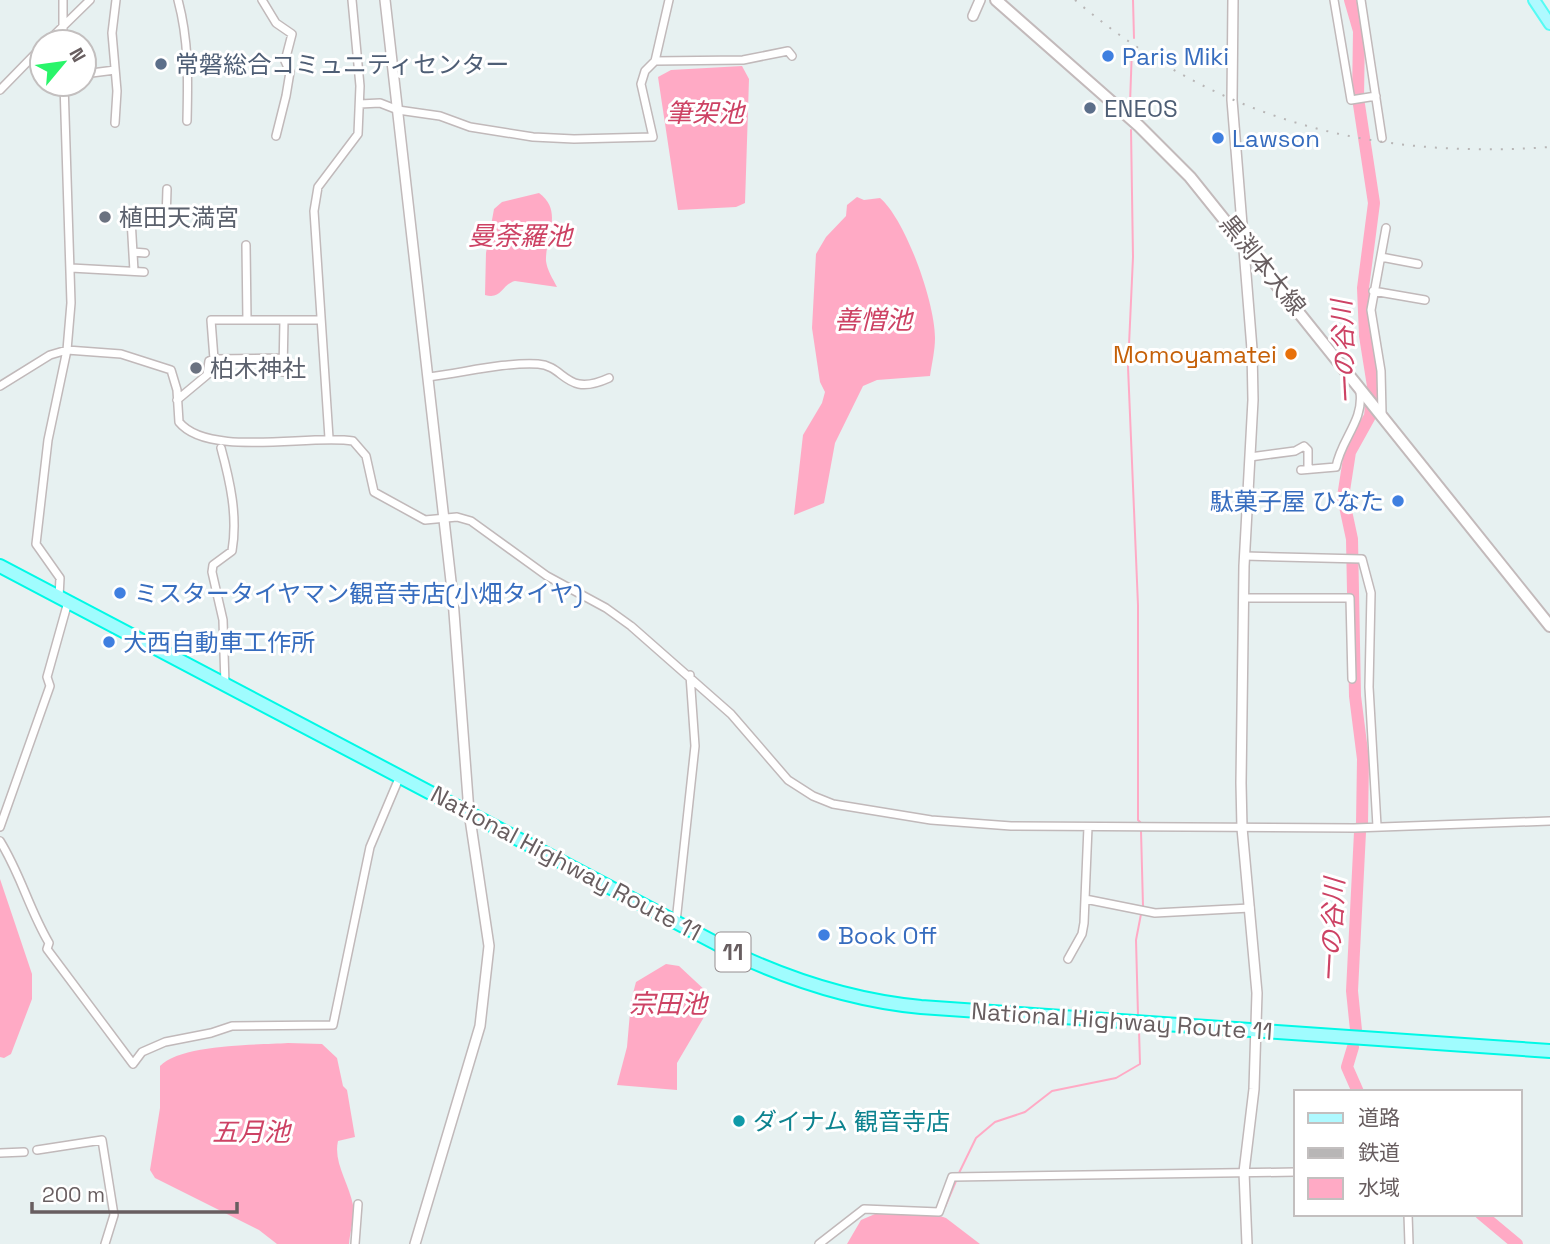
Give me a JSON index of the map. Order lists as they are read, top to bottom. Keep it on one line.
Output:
{"streets":{"highway":["National Highway Route 11","11"],"main road":["黒渕本大線"]},"water":["筆架池","曼荼羅池","善憎池","一の谷川","宗田池","五月池"],"places":["Paris Miki","常磐総合コミュニティセンター","ENEOS","Lawson","植田天満宮","Momoyamatei","柏木神社","駄菓子屋 ひなた","ミスタータイヤマン観音寺店(小畑タイヤ)","大西自動車工作所","Book Off","ダイナム 観音寺店"],"legend":["道路","鉄道","水域"],"scale_bar":"200 m","north":"top right"}
